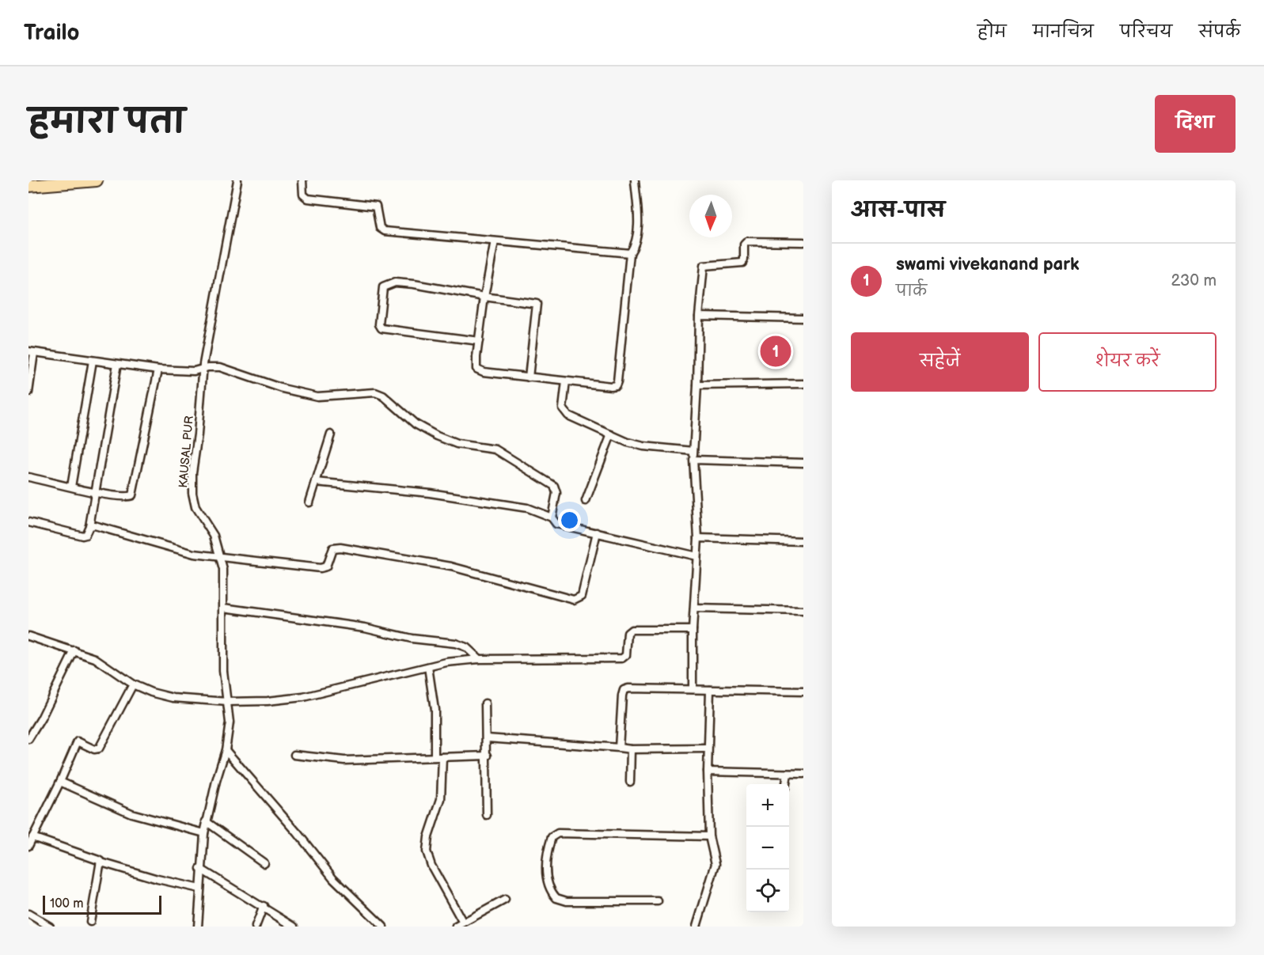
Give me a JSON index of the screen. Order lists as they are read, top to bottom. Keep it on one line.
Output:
{"streets":{"street":["KAUSAL PUR"]},"scale_bar":"100 m","north":"bottom","page":{"header":"Trailo","nav":["होम","मानचित्र","परिचय","संपर्क"],"title":"हमारा पता","buttons":["दिशा",["सहेजें","शेयर करें"]],"heading":"आस-पास","list":[{"mark":"1","name":"swami vivekanand park","note":"पार्क","value":"230 m"}],"pins":"1","map_buttons":["+","−"],"scale":"100 m"}}
